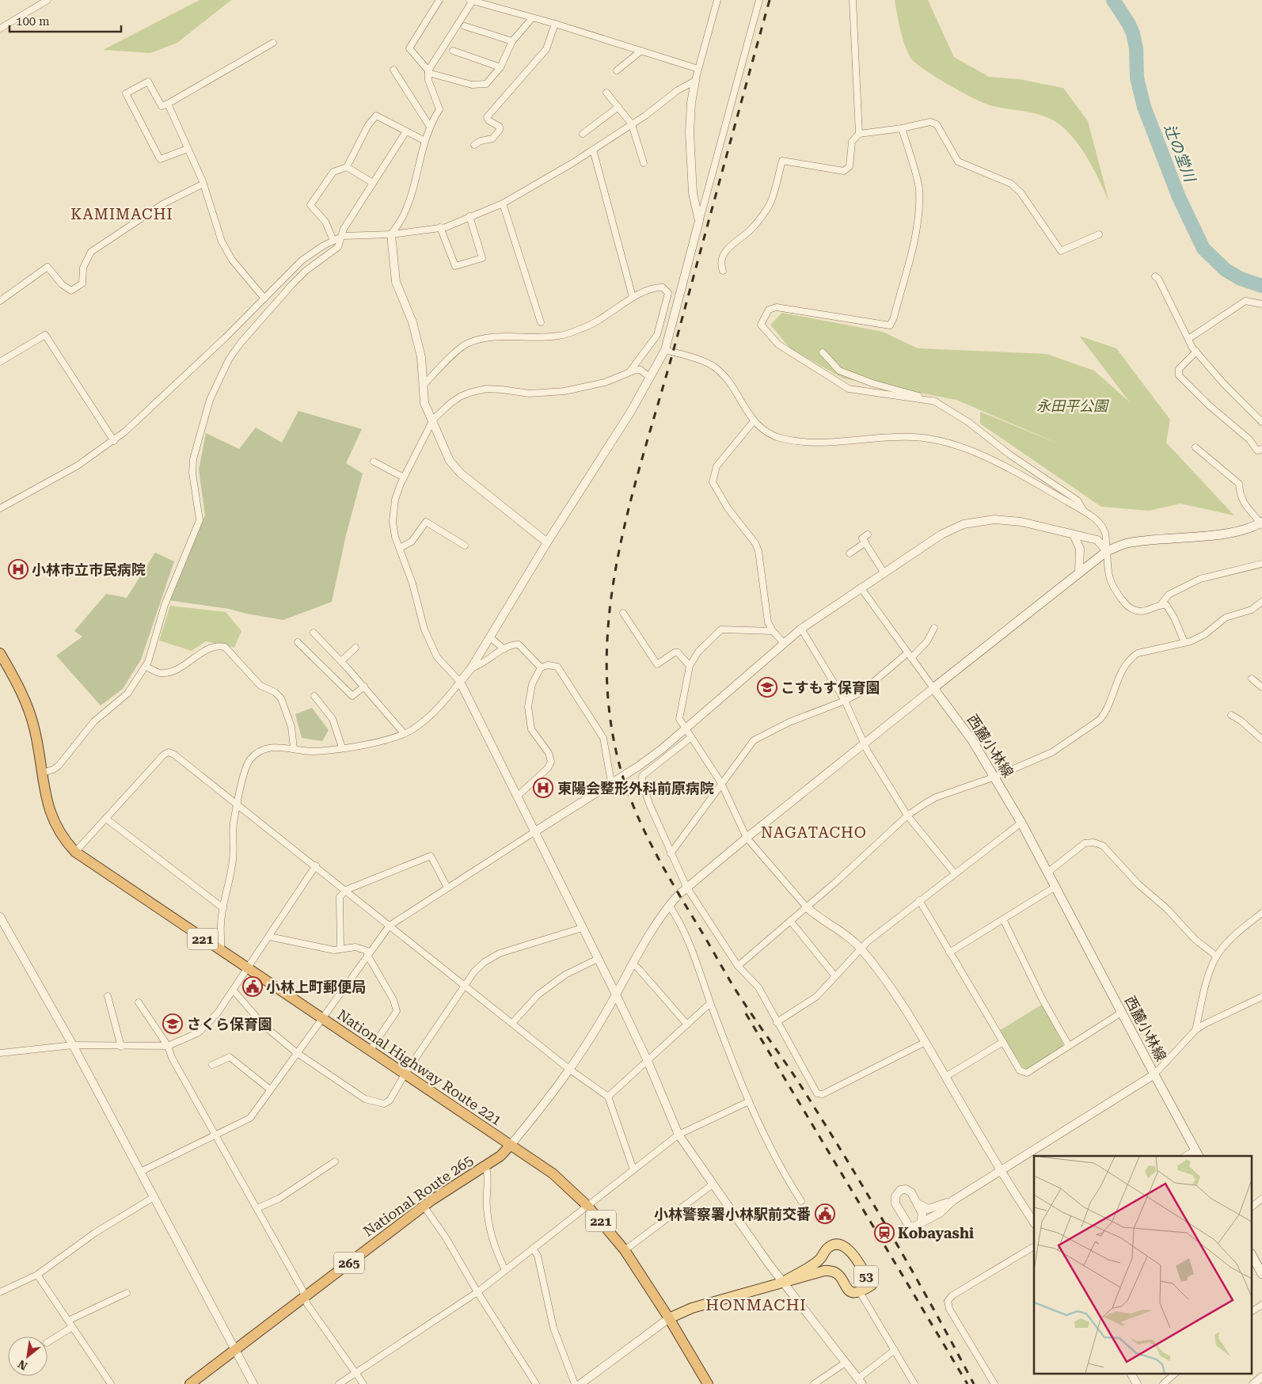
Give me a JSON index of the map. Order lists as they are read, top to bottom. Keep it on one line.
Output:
{"streets":{"highway":["221","National Highway Route 221","National Route 265","265"],"main road":["西麓小林線","53"]},"crossings":[["National Highway Route 221","National Route 265"],["National Highway Route 221","53"]],"districts":["KAMIMACHI","NAGATACHO","HONMACHI"],"water":["辻の堂川"],"parks":["永田平公園"],"places":{"hospital":["小林市立市民病院","東陽会整形外科前原病院"],"school or university":["こすもす保育園","さくら保育園"],"public building":["小林上町郵便局","小林警察署小林駅前交番"],"station":["Kobayashi"]},"scale_bar":"100 m","north":"bottom left"}
